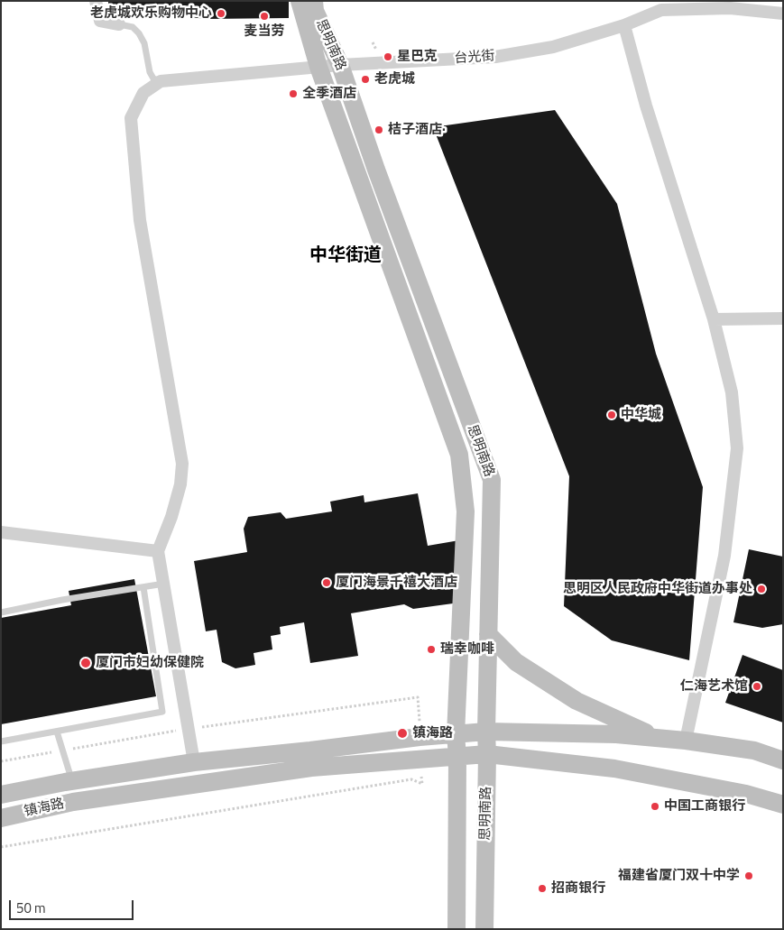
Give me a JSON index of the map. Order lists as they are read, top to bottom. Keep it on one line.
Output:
{"streets":{"main road":["思明南路","镇海路"],"street":["台光街"]},"crossings":[["思明南路","台光街"],["思明南路","镇海路"]],"districts":["中华街道"],"places":["老虎城欢乐购物中心","麦当劳","星巴克","老虎城","全季酒店","桔子酒店·","中华城","厦门海景千禧大酒店","思明区人民政府中华街道办事处","瑞幸咖啡","厦门市妇幼保健院","仁海艺术馆","镇海路","中国工商银行","福建省厦门双十中学","招商银行"],"scale_bar":"50 m"}
